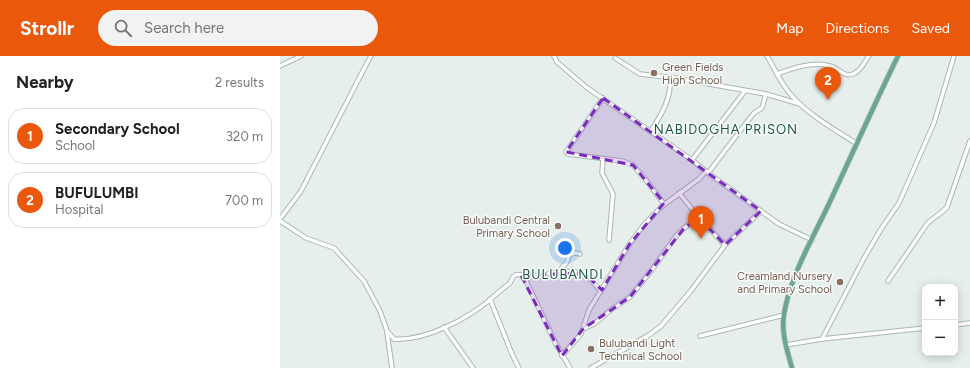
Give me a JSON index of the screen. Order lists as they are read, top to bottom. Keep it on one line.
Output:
{"districts":["NABIDOGHA PRISON","BULUBANDI"],"places":["Green Fields High School","Bulubandi Central Primary School","Creamland Nursery and Primary School","Bulubandi Light Technical School"],"page":{"header":"Strollr","search":"Search here","nav":["Map","Directions","Saved"],"heading":["Nearby","2 results"],"pins":["2","1"],"list":[{"mark":"1","name":"Secondary School","note":"School","value":"320 m"},{"mark":"2","name":"BUFULUMBI","note":"Hospital","value":"700 m"}],"map_buttons":["+","−"]}}
